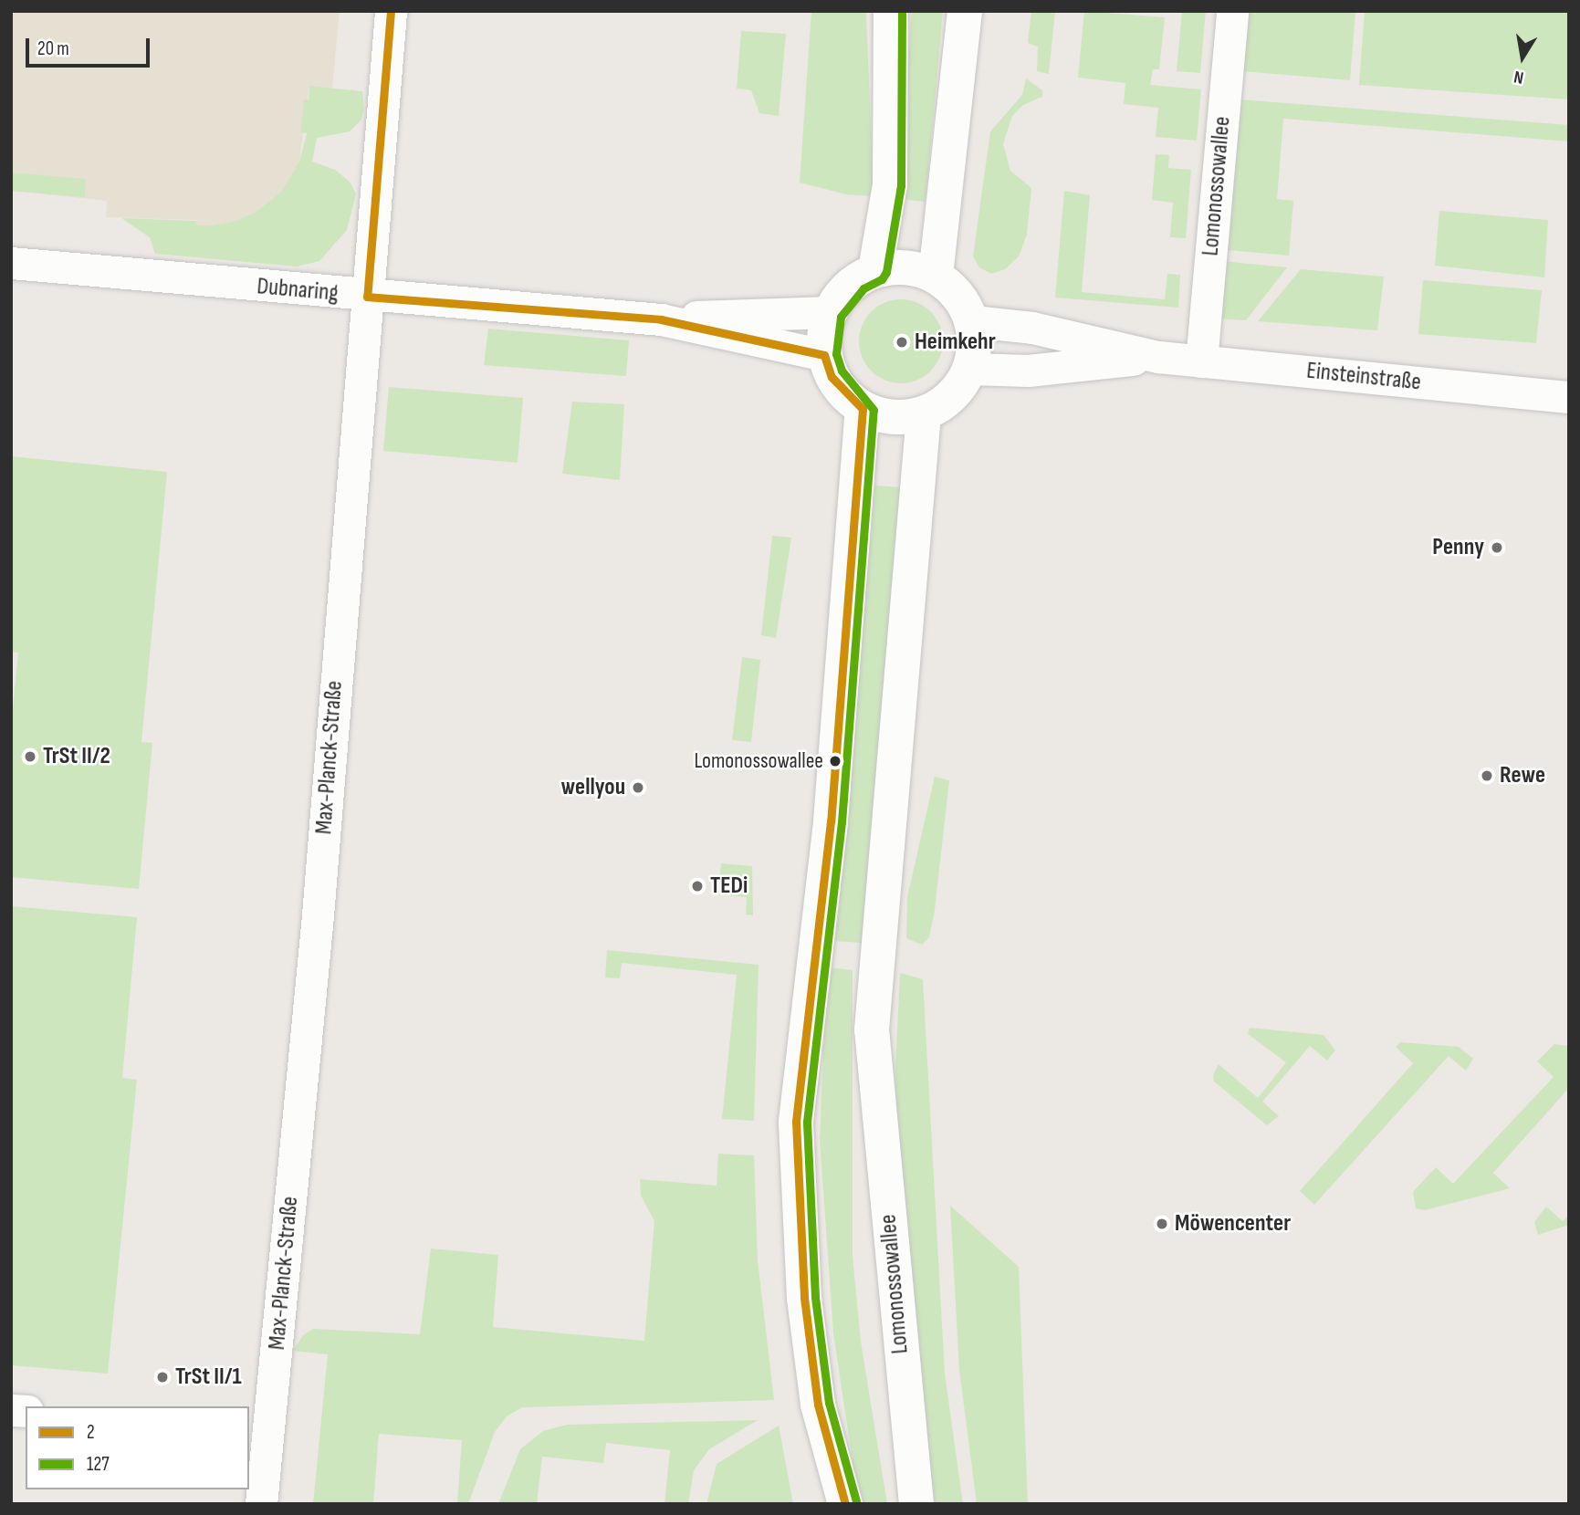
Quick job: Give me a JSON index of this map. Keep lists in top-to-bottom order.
{
  "streets": {
    "street": [
      "Lomonossowallee",
      "Dubnaring",
      "Einsteinstraße",
      "Max-Planck-Straße"
    ]
  },
  "crossings": [
    ["Lomonossowallee", "Dubnaring"],
    ["Lomonossowallee", "Einsteinstraße"],
    ["Dubnaring", "Einsteinstraße"],
    ["Dubnaring", "Max-Planck-Straße"]
  ],
  "places": [
    "Heimkehr",
    "Penny",
    "TrSt II/2",
    "Lomonossowallee",
    "Rewe",
    "wellyou",
    "TEDi",
    "Möwencenter",
    "TrSt II/1"
  ],
  "lines": ["transit line 2", "transit line 127"],
  "legend": ["2", "127"],
  "scale_bar": "20 m",
  "north": "bottom"
}
